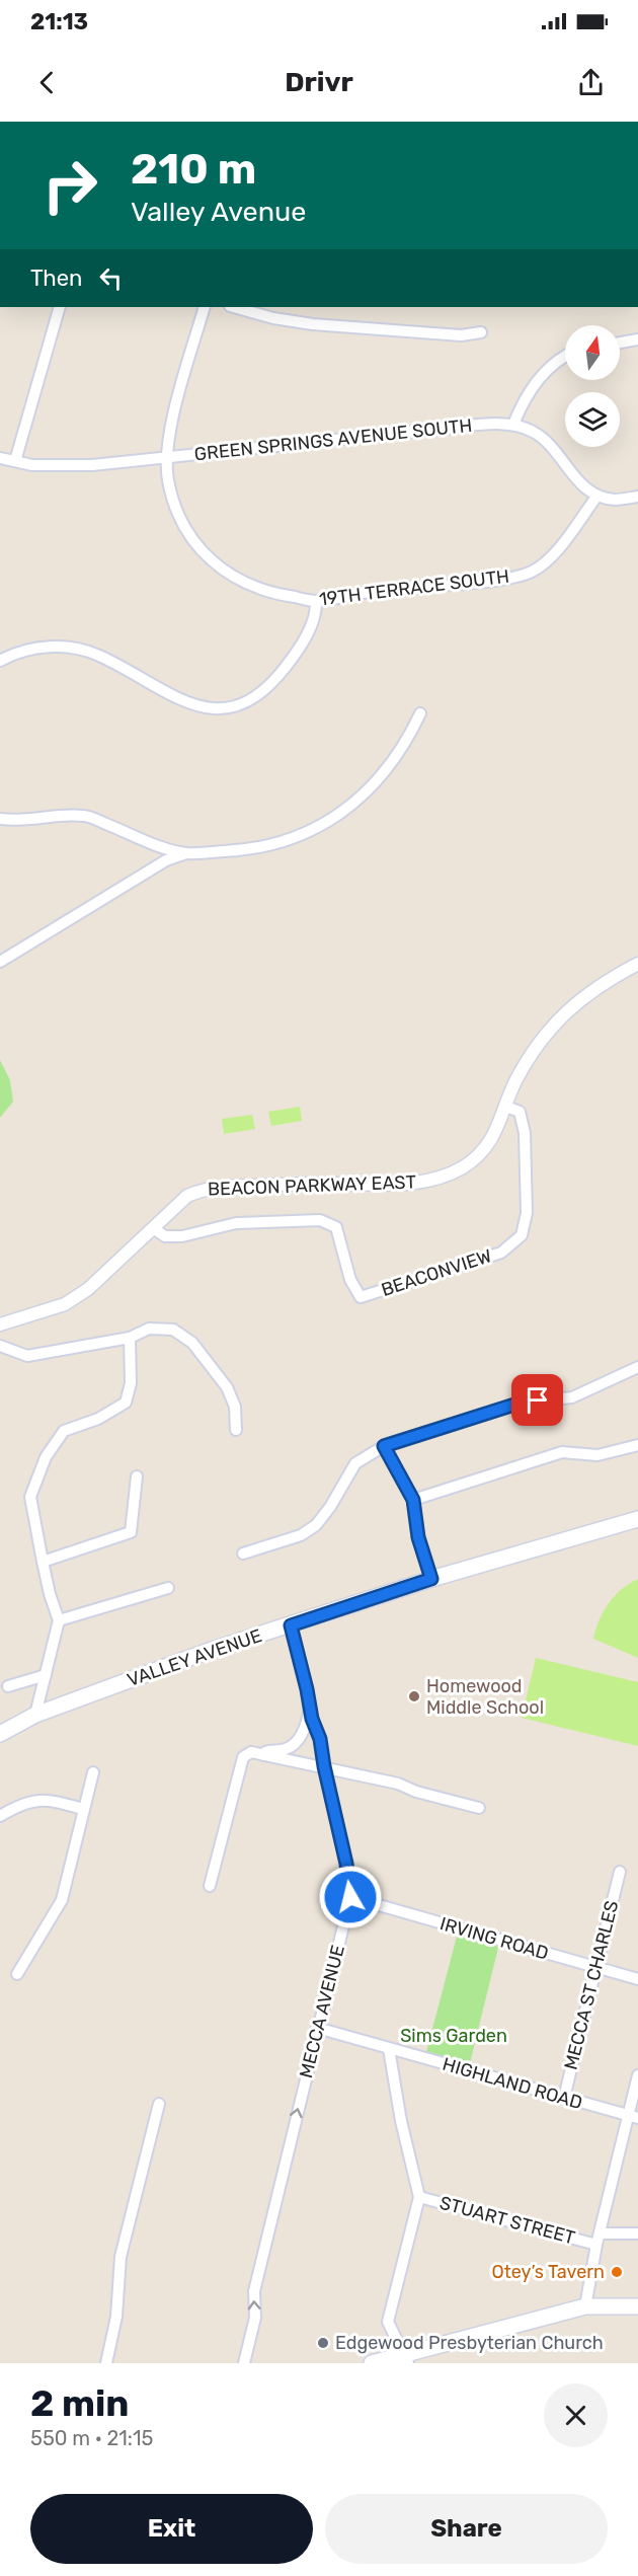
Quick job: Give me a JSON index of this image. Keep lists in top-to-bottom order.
{
  "streets": {
    "main road": ["VALLEY AVENUE"],
    "street": [
      "GREEN SPRINGS AVENUE SOUTH",
      "19TH TERRACE SOUTH",
      "BEACON PARKWAY EAST",
      "BEACONVIEW",
      "IRVING ROAD",
      "MECCA ST CHARLES",
      "MECCA AVENUE",
      "HIGHLAND ROAD",
      "STUART STREET"
    ]
  },
  "crossings": [
    ["GREEN SPRINGS AVENUE SOUTH", "19TH TERRACE SOUTH"],
    ["BEACON PARKWAY EAST", "BEACONVIEW"],
    ["VALLEY AVENUE", "MECCA AVENUE"],
    ["IRVING ROAD", "MECCA ST CHARLES"],
    ["IRVING ROAD", "MECCA AVENUE"],
    ["MECCA ST CHARLES", "HIGHLAND ROAD"],
    ["MECCA AVENUE", "HIGHLAND ROAD"]
  ],
  "one_way": ["MECCA AVENUE"],
  "parks": ["Sims Garden"],
  "places": ["Homewood Middle School", "Otey’s Tavern", "Edgewood Presbyterian Church"],
  "north": "top",
  "page": {
    "status": "21:13",
    "header": "Drivr",
    "turn": ["210 m", "Valley Avenue"],
    "then": "Then",
    "heading": ["2 min", "550 m · 21:15"],
    "buttons": ["Exit", "Share"]
  }
}
